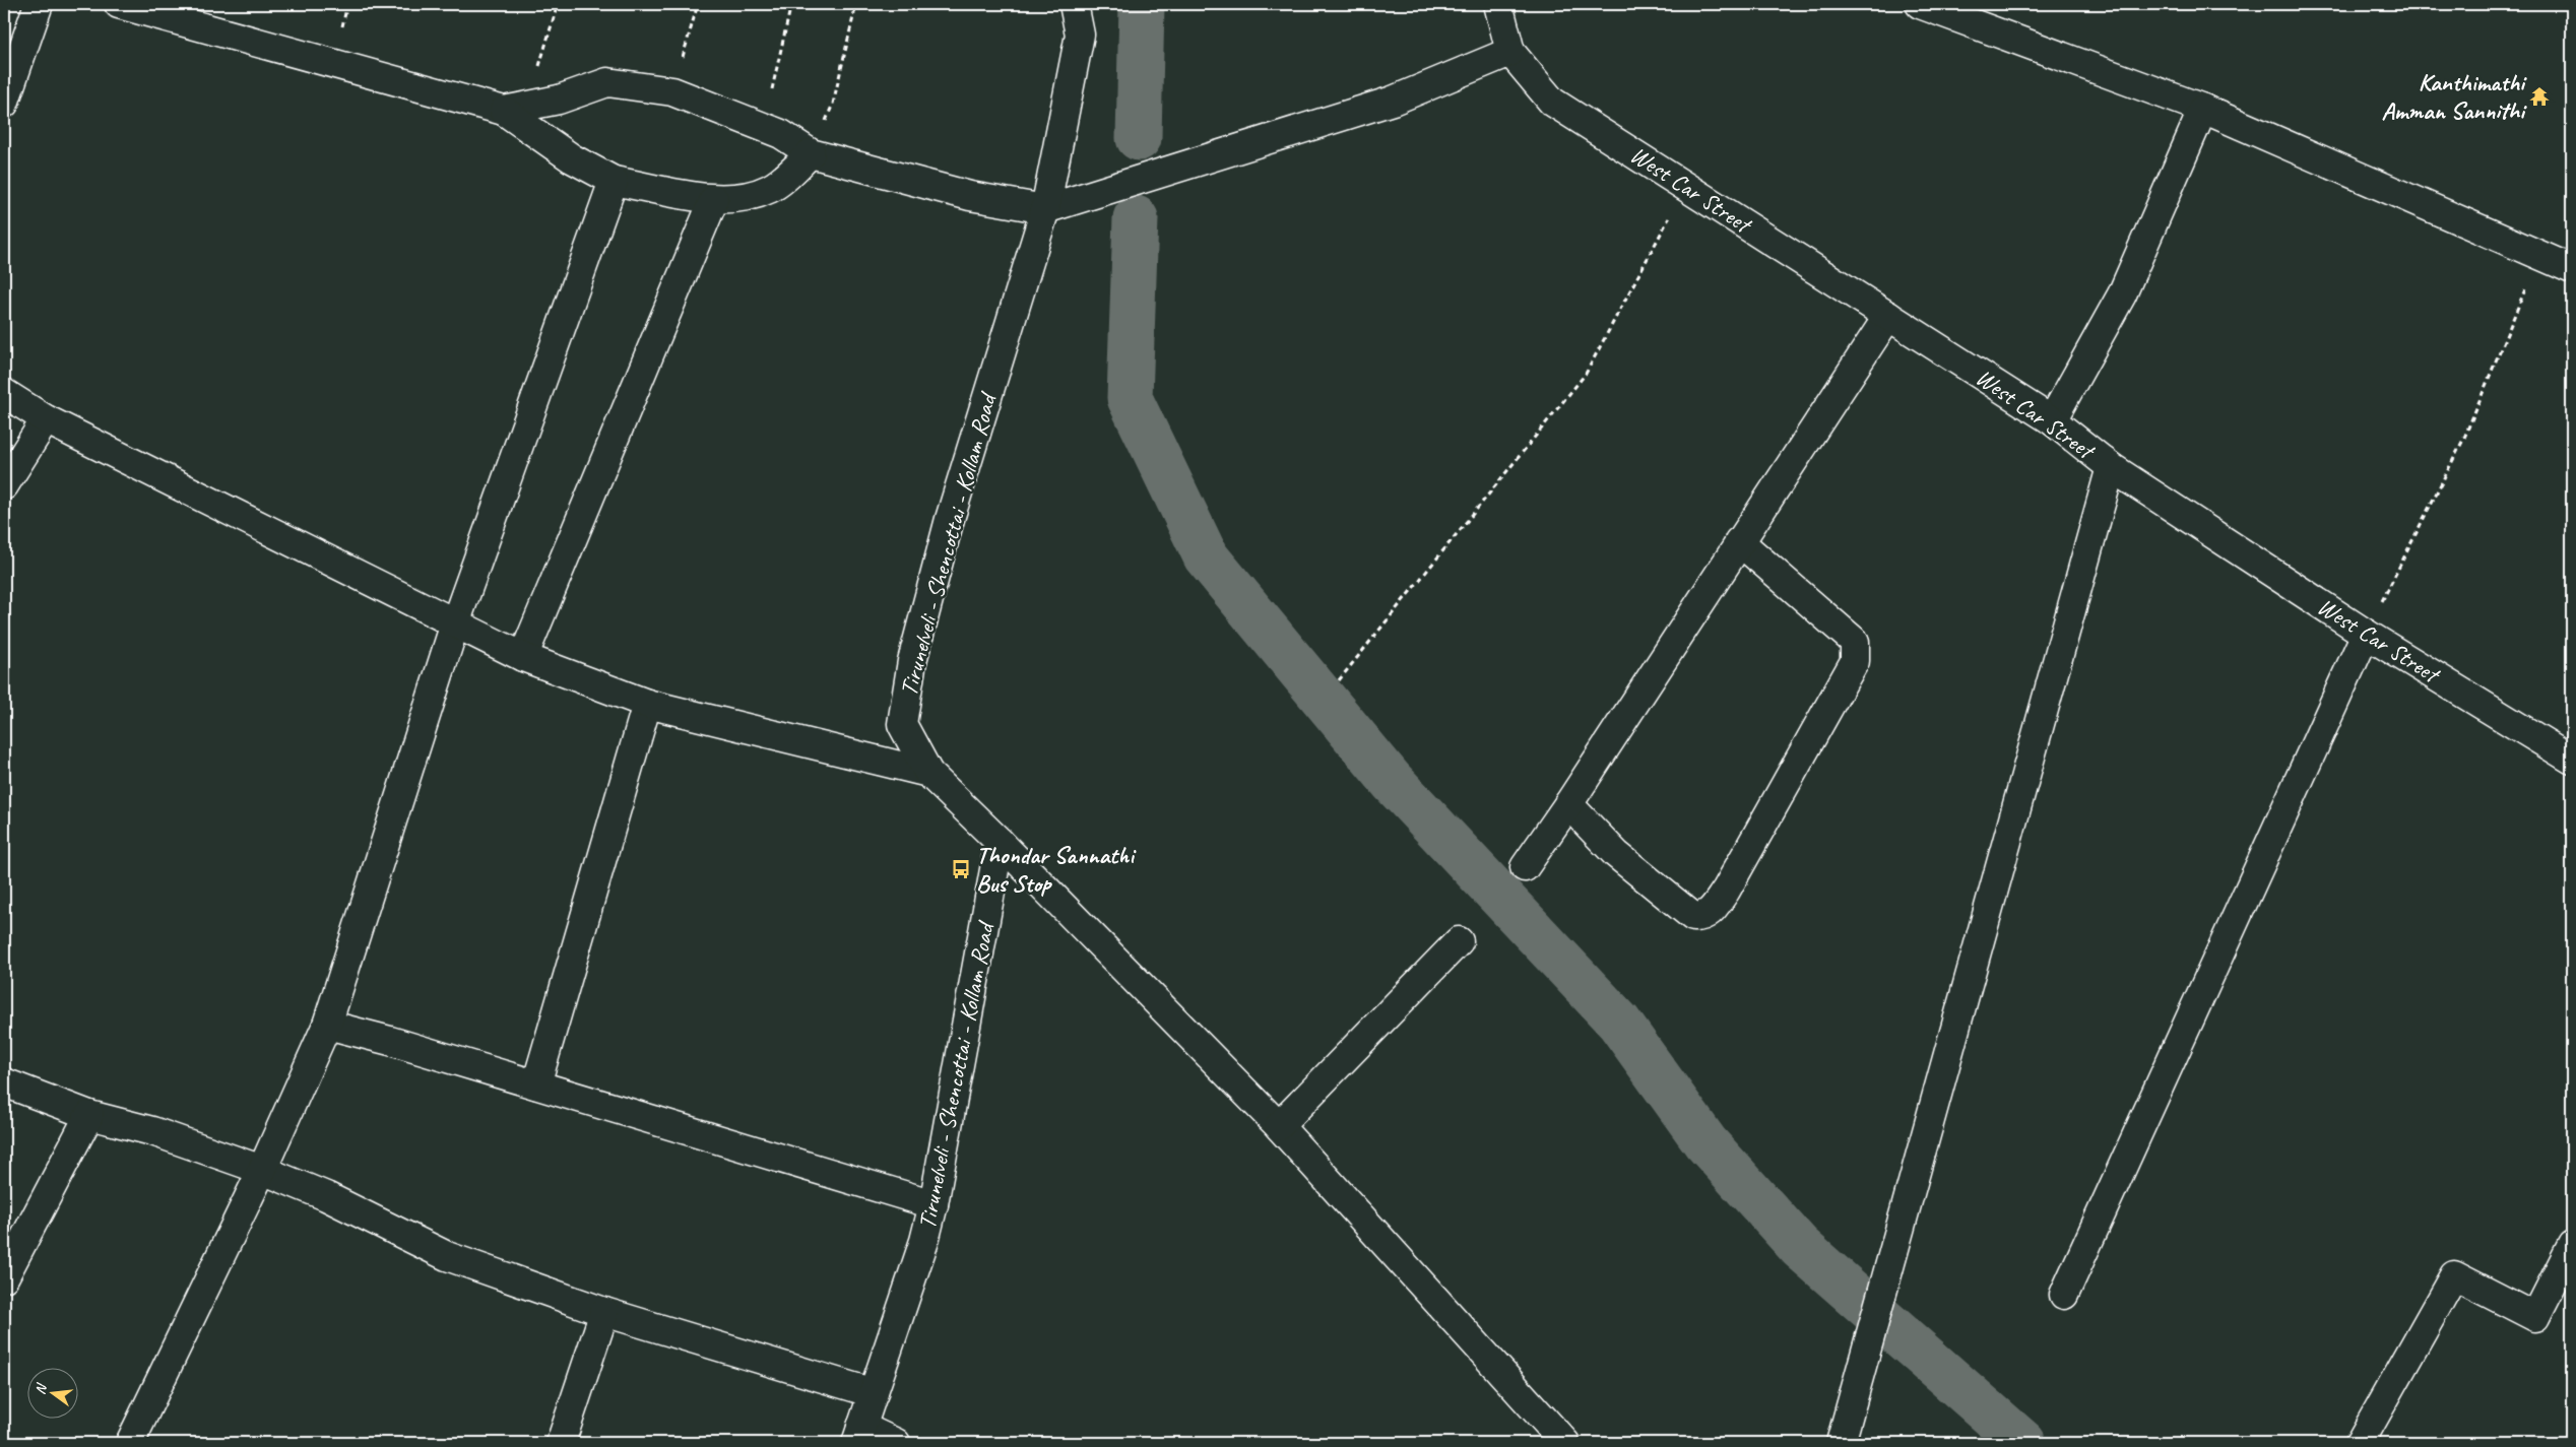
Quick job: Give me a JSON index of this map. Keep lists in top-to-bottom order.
{
  "streets": {
    "street": ["West Car Street", "Tirunelveli - Shencottai - Kollam Road"]
  },
  "places": {
    "temple": ["Kanthimathi Amman Sannithi"],
    "bus stop": ["Thondar Sannathi Bus Stop"]
  },
  "north": "left"
}
